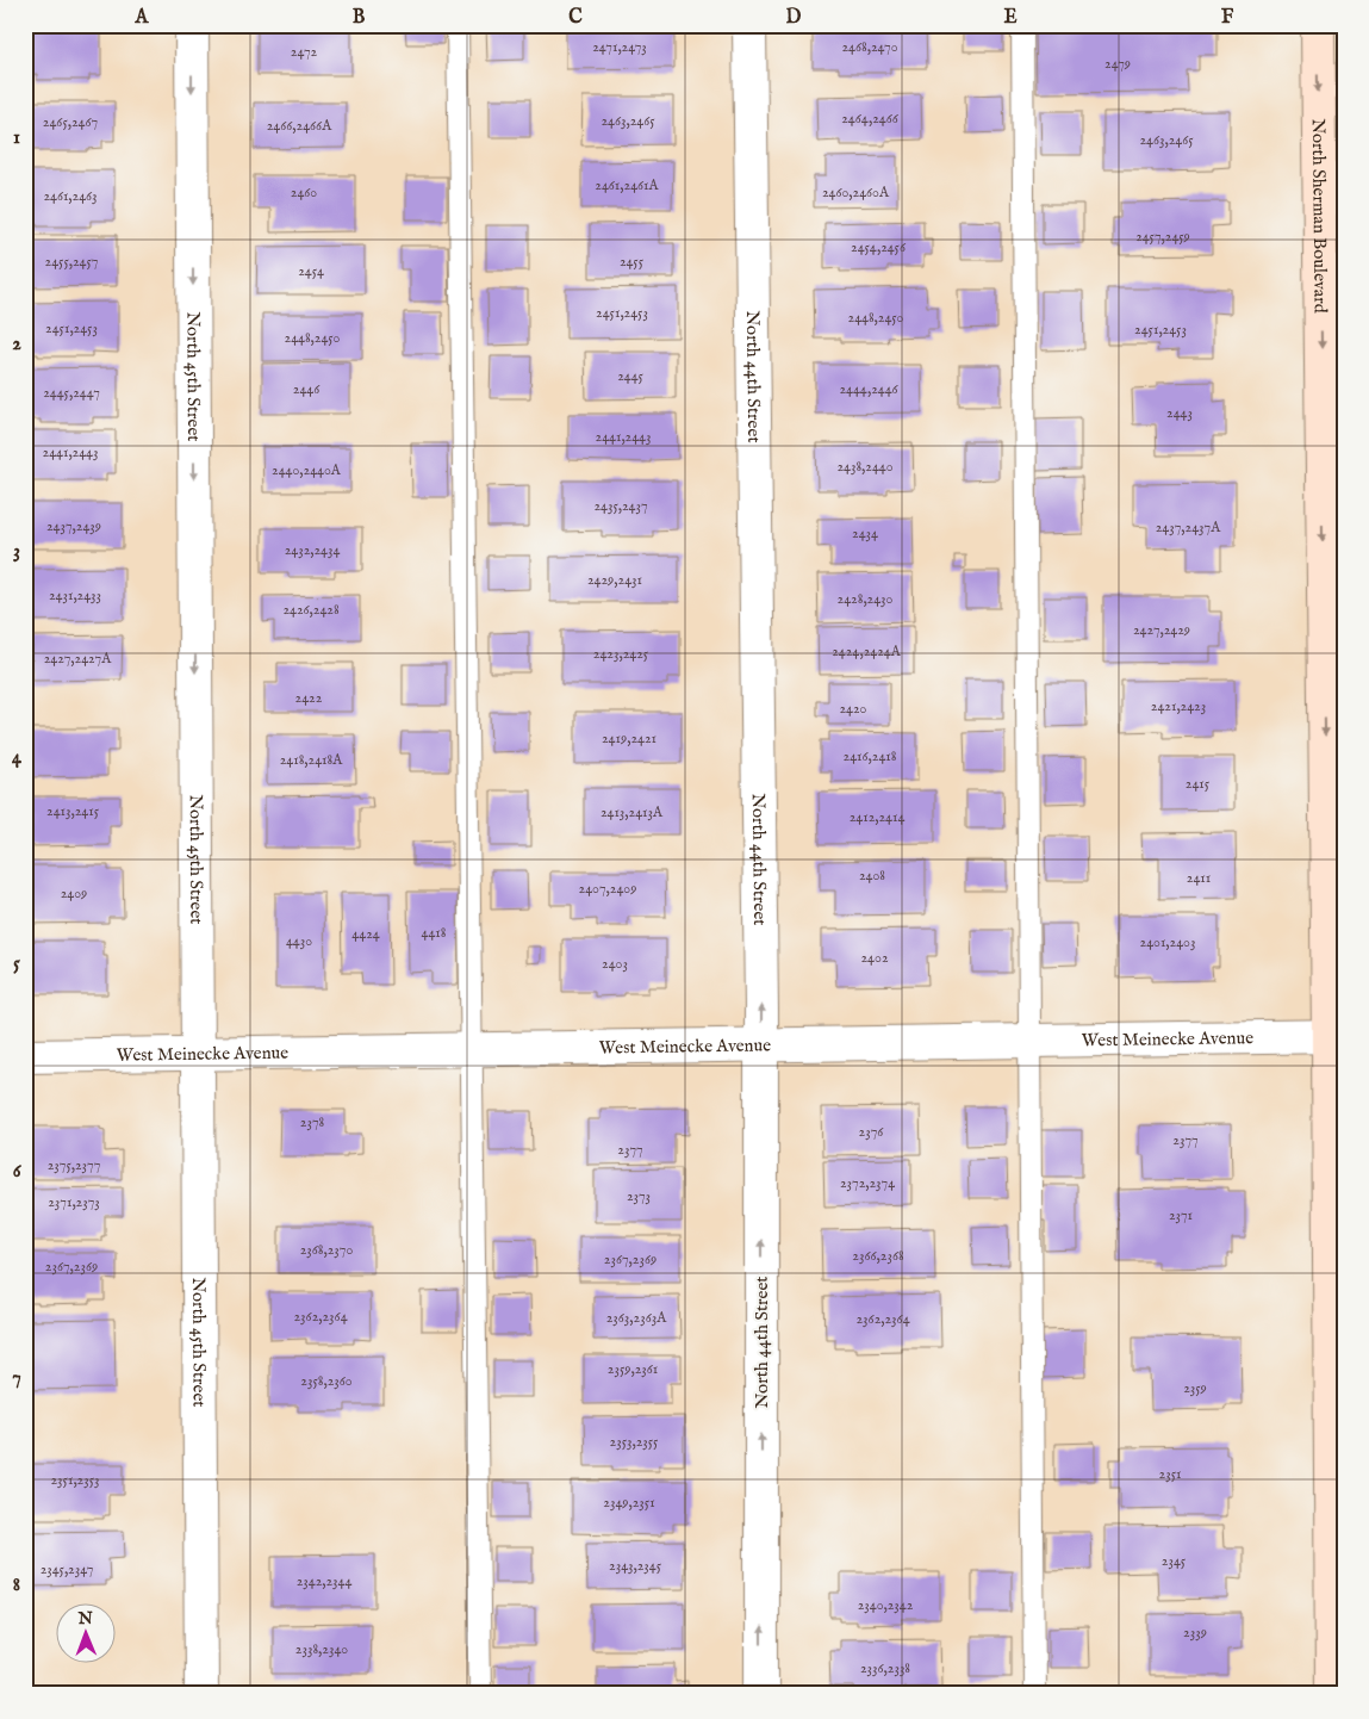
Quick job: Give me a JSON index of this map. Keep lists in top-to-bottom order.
{
  "streets": {
    "main road": ["North Sherman Boulevard"],
    "street": ["North 45th Street", "North 44th Street", "West Meinecke Avenue"]
  },
  "crossings": [
    ["North Sherman Boulevard", "West Meinecke Avenue"],
    ["North 45th Street", "West Meinecke Avenue"],
    ["North 44th Street", "West Meinecke Avenue"]
  ],
  "one_way": ["North Sherman Boulevard", "North 45th Street", "North 44th Street"],
  "house_numbers": [
    "2471,2473",
    "2468,2470",
    "2472",
    "2479",
    "2464,2466",
    "2463,2465",
    "2465,2467",
    "2466,2466A",
    "2463,2465",
    "2461,2461A",
    "2460",
    "2460,2460A",
    "2461,2463",
    "2457,2459",
    "2454,2456",
    "2455,2457",
    "2455",
    "2454",
    "2451,2453",
    "2448,2450",
    "2451,2453",
    "2451,2453",
    "2448,2450",
    "2445",
    "2446",
    "2444,2446",
    "2445,2447",
    "2443",
    "2441,2443",
    "2441,2443",
    "2438,2440",
    "2440,2440A",
    "2435,2437",
    "2437,2439",
    "2437,2437A",
    "2434",
    "2432,2434",
    "2429,2431",
    "2431,2433",
    "2428,2430",
    "2426,2428",
    "2427,2429",
    "2424,2424A",
    "2423,2425",
    "2427,2427A",
    "2422",
    "2421,2423",
    "2420",
    "2419,2421",
    "2416,2418",
    "2418,2418A",
    "2415",
    "2413,2415",
    "2413,2413A",
    "2412,2414",
    "2408",
    "2411",
    "2407,2409",
    "2409",
    "4418",
    "4424",
    "4430",
    "2401,2403",
    "2402",
    "2403",
    "2378",
    "2376",
    "2377",
    "2377",
    "2375,2377",
    "2372,2374",
    "2373",
    "2371,2373",
    "2371",
    "2368,2370",
    "2366,2368",
    "2367,2369",
    "2367,2369",
    "2362,2364",
    "2363,2363A",
    "2362,2364",
    "2359,2361",
    "2358,2360",
    "2359",
    "2353,2355",
    "2351",
    "2351,2353",
    "2349,2351",
    "2345",
    "2343,2345",
    "2345,2347",
    "2342,2344",
    "2340,2342",
    "2339",
    "2338,2340",
    "2336,2338"
  ],
  "north": "top",
  "grid": {
    "columns": [
      "A",
      "B",
      "C",
      "D",
      "E",
      "F"
    ],
    "rows": [
      "1",
      "2",
      "3",
      "4",
      "5",
      "6",
      "7",
      "8"
    ]
  }
}
